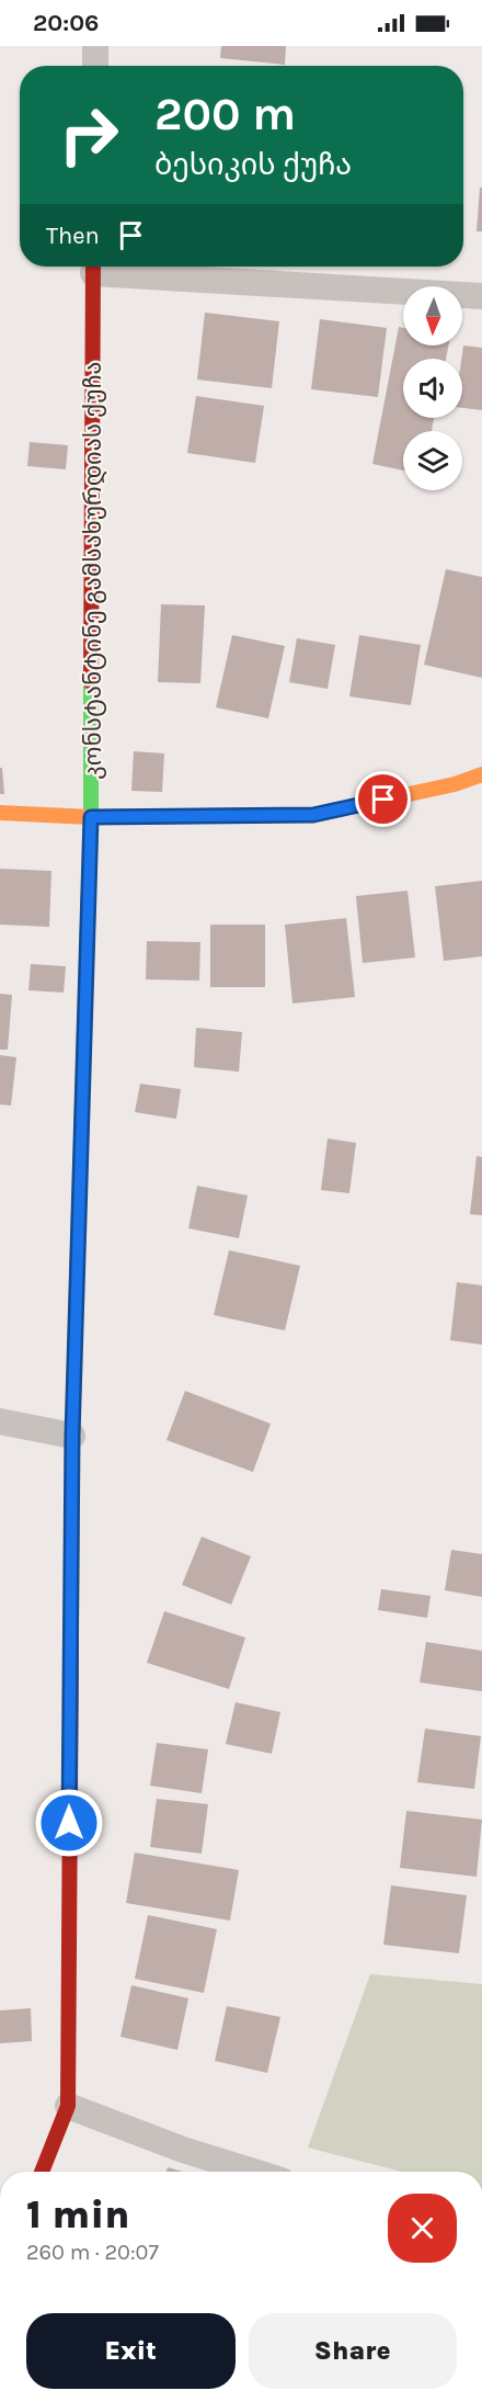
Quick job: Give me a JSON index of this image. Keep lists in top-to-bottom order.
{
  "streets": {
    "street": ["კონსტანტინე გამსახურდიას ქუჩა"]
  },
  "north": "bottom",
  "page": {
    "status": "20:06",
    "turn": ["200 m", "ბესიკის ქუჩა"],
    "then": "Then",
    "heading": ["1 min", "260 m · 20:07"],
    "buttons": ["Exit", "Share"]
  }
}
